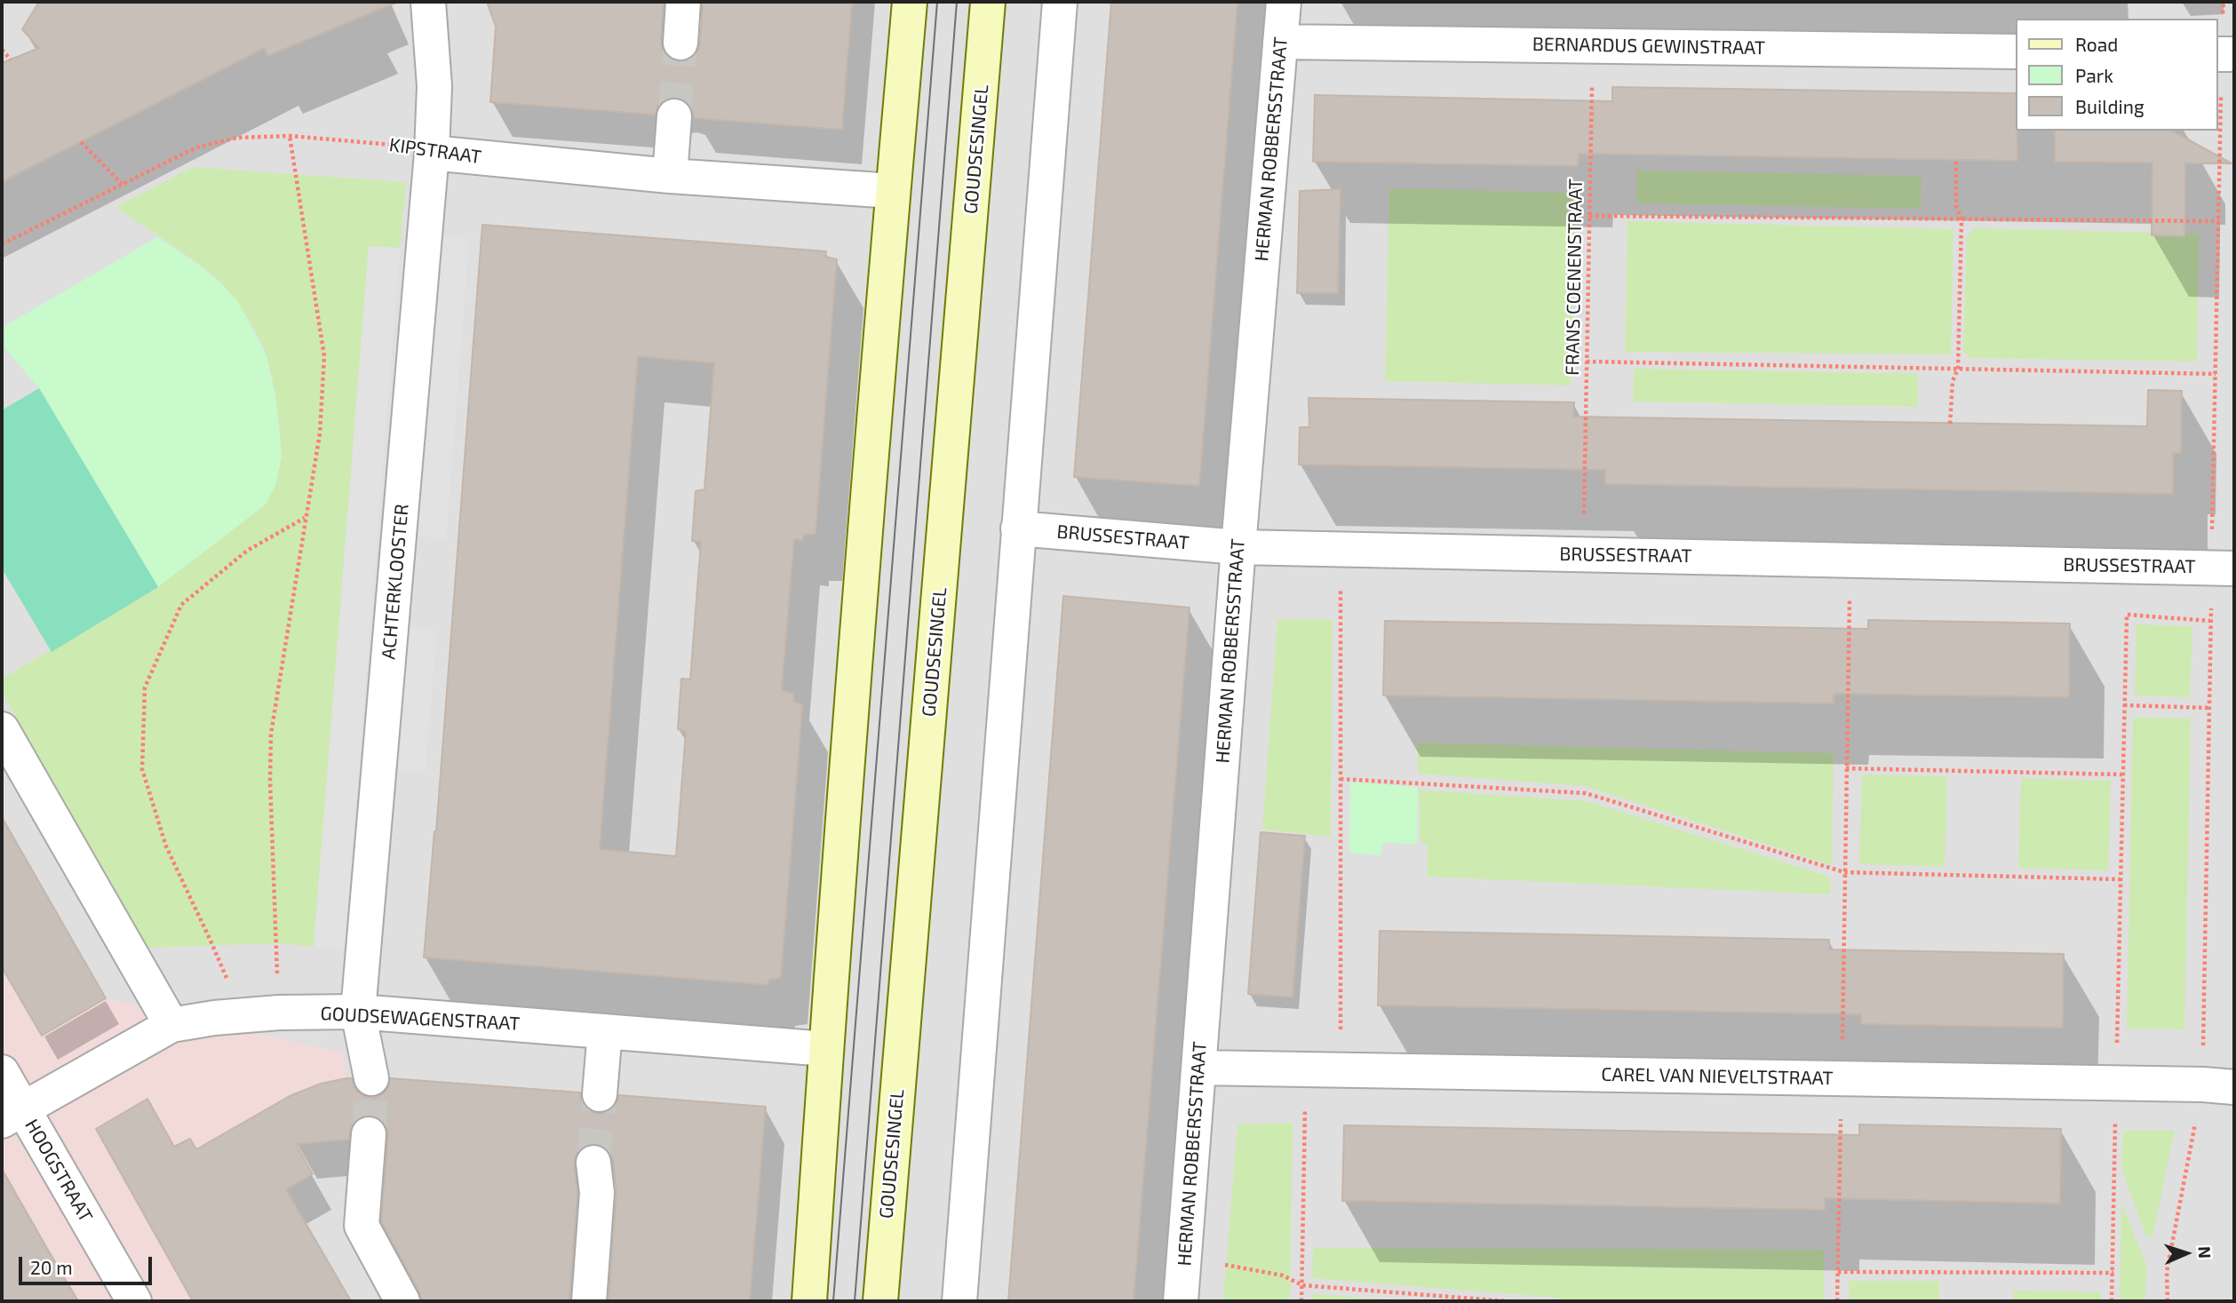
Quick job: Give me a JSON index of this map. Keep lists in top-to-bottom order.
{
  "streets": {
    "main road": ["GOUDSESINGEL"],
    "street": [
      "BERNARDUS GEWINSTRAAT",
      "HERMAN ROBBERSSTRAAT",
      "KIPSTRAAT",
      "BRUSSESTRAAT",
      "ACHTERKLOOSTER",
      "GOUDSEWAGENSTRAAT",
      "CAREL VAN NIEVELTSTRAAT",
      "HOOGSTRAAT"
    ],
    "path": ["FRANS COENENSTRAAT"]
  },
  "crossings": [
    ["BERNARDUS GEWINSTRAAT", "HERMAN ROBBERSSTRAAT"],
    ["BERNARDUS GEWINSTRAAT", "FRANS COENENSTRAAT"],
    ["HERMAN ROBBERSSTRAAT", "BRUSSESTRAAT"],
    ["HERMAN ROBBERSSTRAAT", "CAREL VAN NIEVELTSTRAAT"],
    ["KIPSTRAAT", "ACHTERKLOOSTER"],
    ["FRANS COENENSTRAAT", "BRUSSESTRAAT"],
    ["ACHTERKLOOSTER", "GOUDSEWAGENSTRAAT"],
    ["GOUDSEWAGENSTRAAT", "HOOGSTRAAT"]
  ],
  "legend": ["Road", "Park", "Building"],
  "scale_bar": "20 m",
  "north": "right"
}
